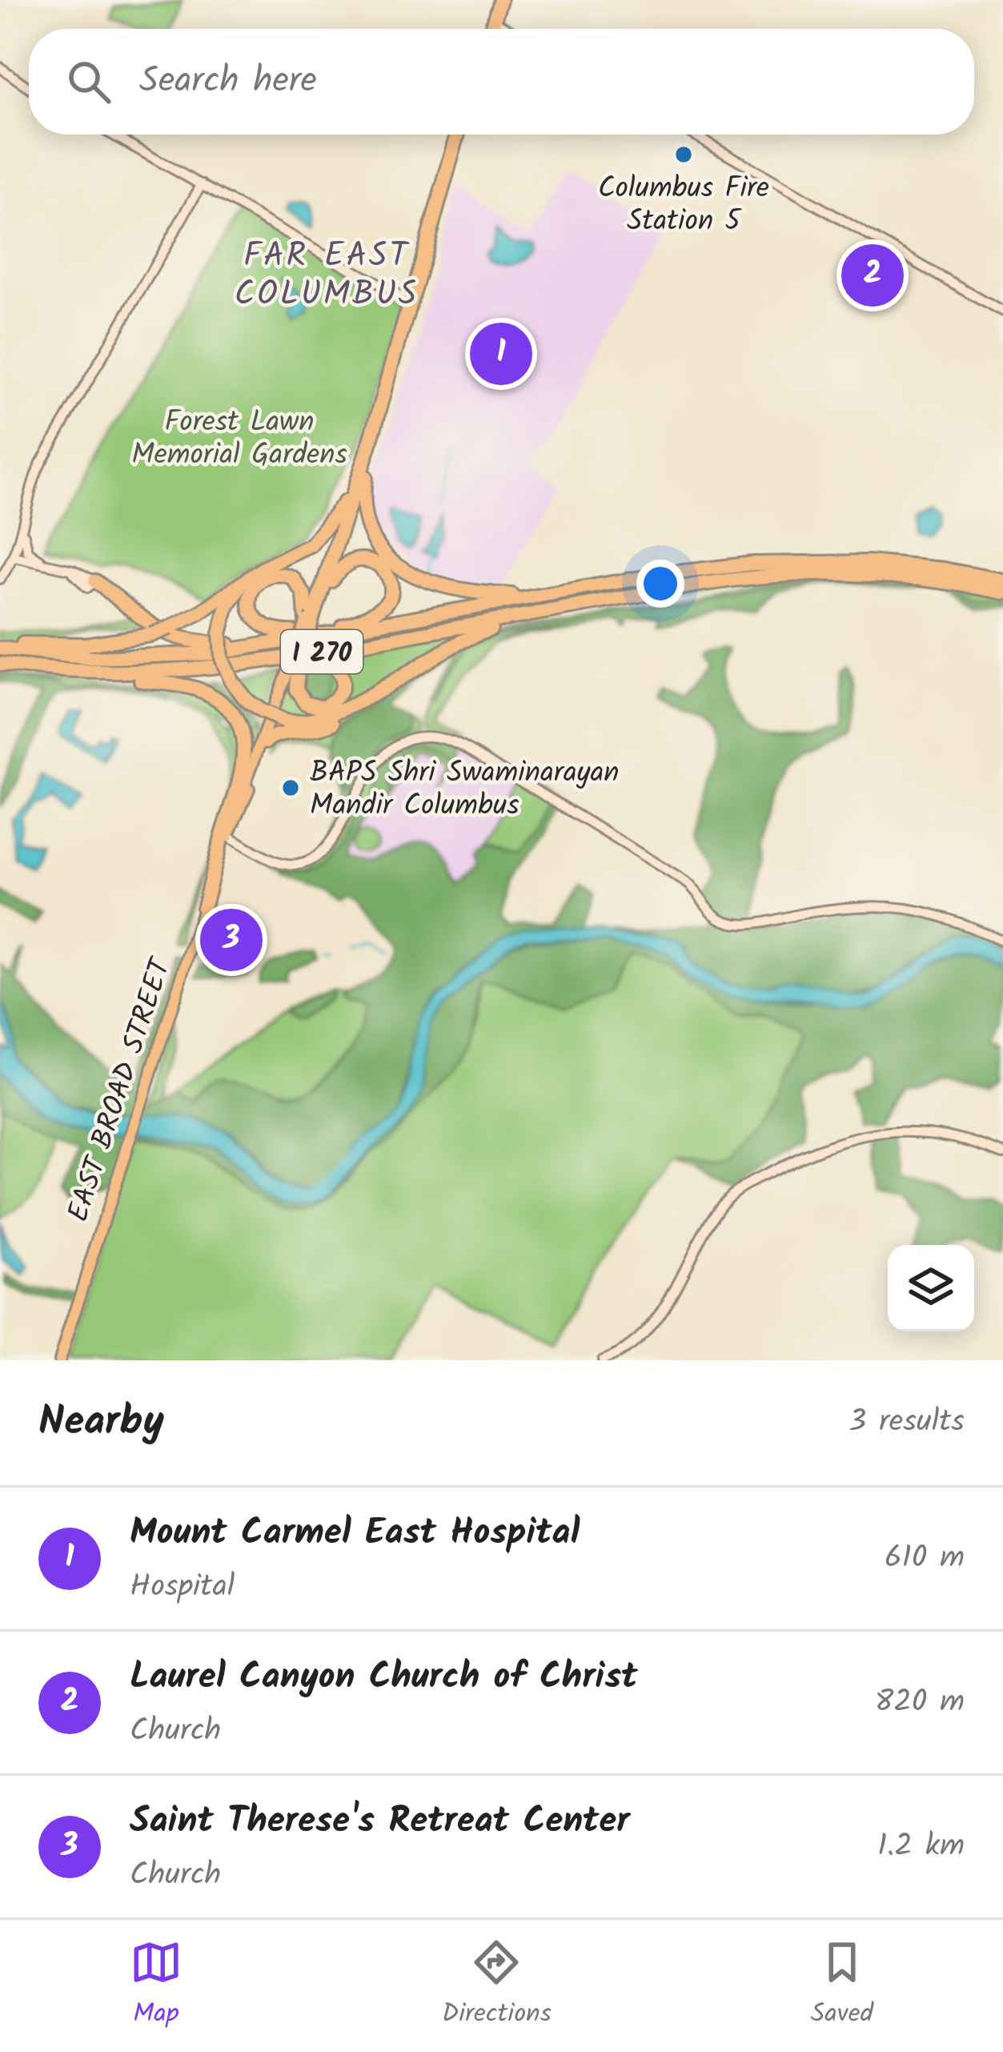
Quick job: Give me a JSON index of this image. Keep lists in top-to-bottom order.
{
  "streets": {
    "highway": ["I 270", "EAST BROAD STREET"]
  },
  "districts": ["FAR EAST COLUMBUS"],
  "parks": ["Forest Lawn Memorial Gardens"],
  "places": ["Columbus Fire Station 5", "BAPS Shri Swaminarayan Mandir Columbus"],
  "page": {
    "search": "Search here",
    "pins": ["2", "1", "3"],
    "heading": ["Nearby", "3 results"],
    "list": [
      {
        "mark": "1",
        "name": "Mount Carmel East Hospital",
        "note": "Hospital",
        "value": "610 m"
      },
      {
        "mark": "2",
        "name": "Laurel Canyon Church of Christ",
        "note": "Church",
        "value": "820 m"
      },
      {
        "mark": "3",
        "name": "Saint Therese's Retreat Center",
        "note": "Church",
        "value": "1.2 km"
      }
    ],
    "nav": ["Map", "Directions", "Saved"]
  }
}
